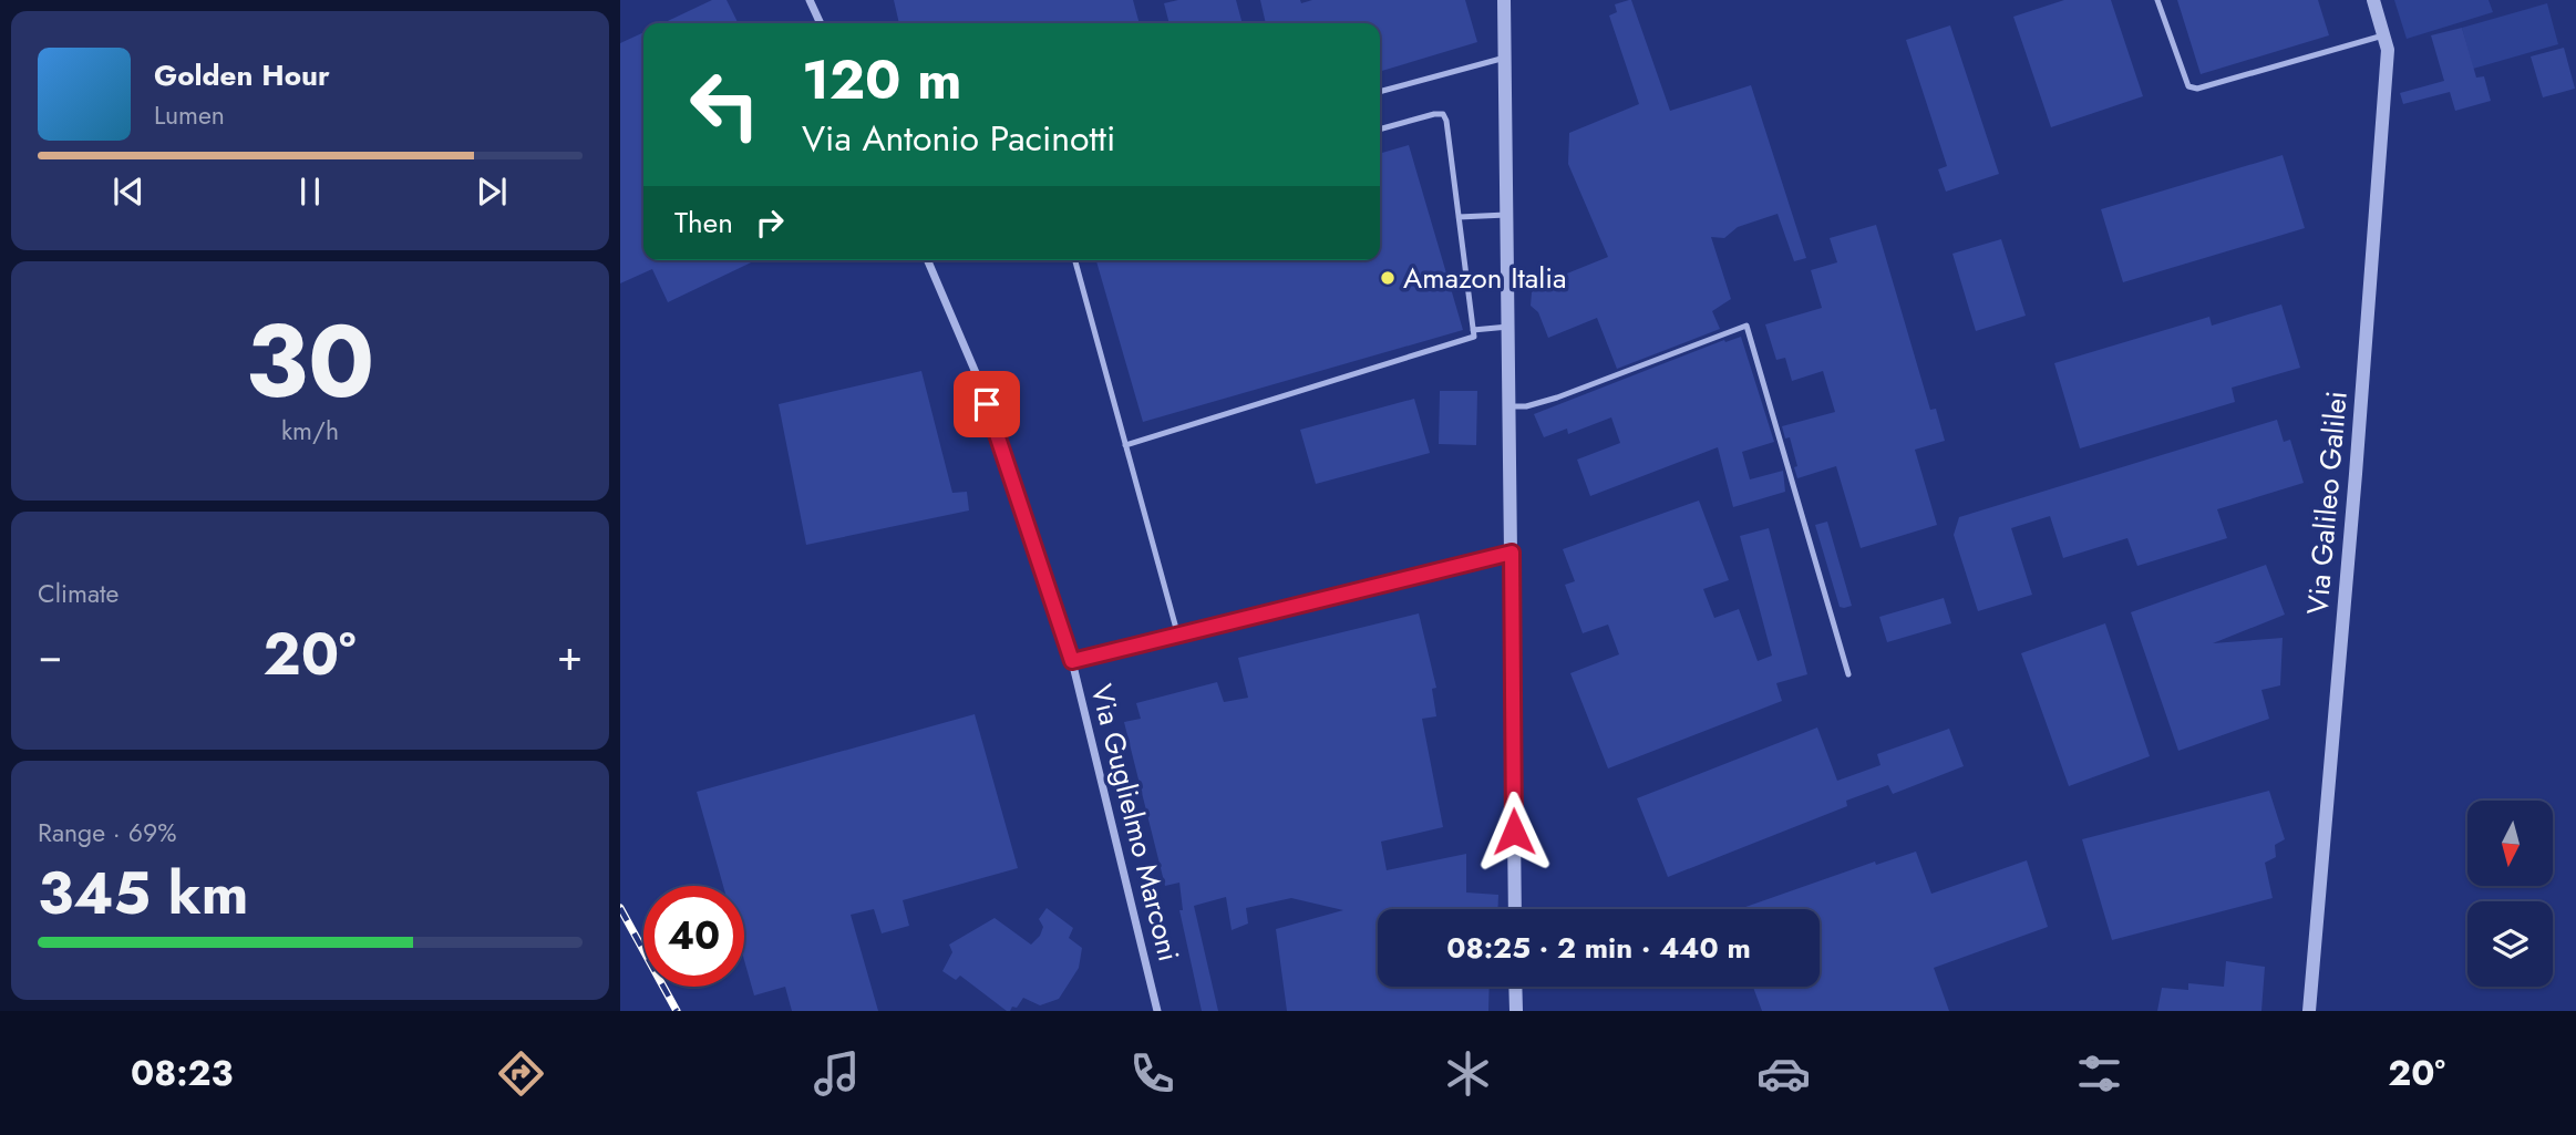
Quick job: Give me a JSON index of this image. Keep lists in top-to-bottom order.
{
  "streets": {
    "street": ["Via Galileo Galilei", "Via Guglielmo Marconi"]
  },
  "places": ["Amazon Italia"],
  "north": "bottom",
  "page": {
    "turn": ["120 m", "Via Antonio Pacinotti"],
    "song": ["Golden Hour", "Lumen"],
    "then": "Then",
    "tile": [
      ["30", "km/h"],
      "Climate",
      ["Range · 69%", "345 km"]
    ],
    "heat": ["−", "20°", "+"],
    "limit": "40",
    "trip": "08:25 · 2 min · 440 m",
    "tabs": ["08:23", "20°"]
  }
}
